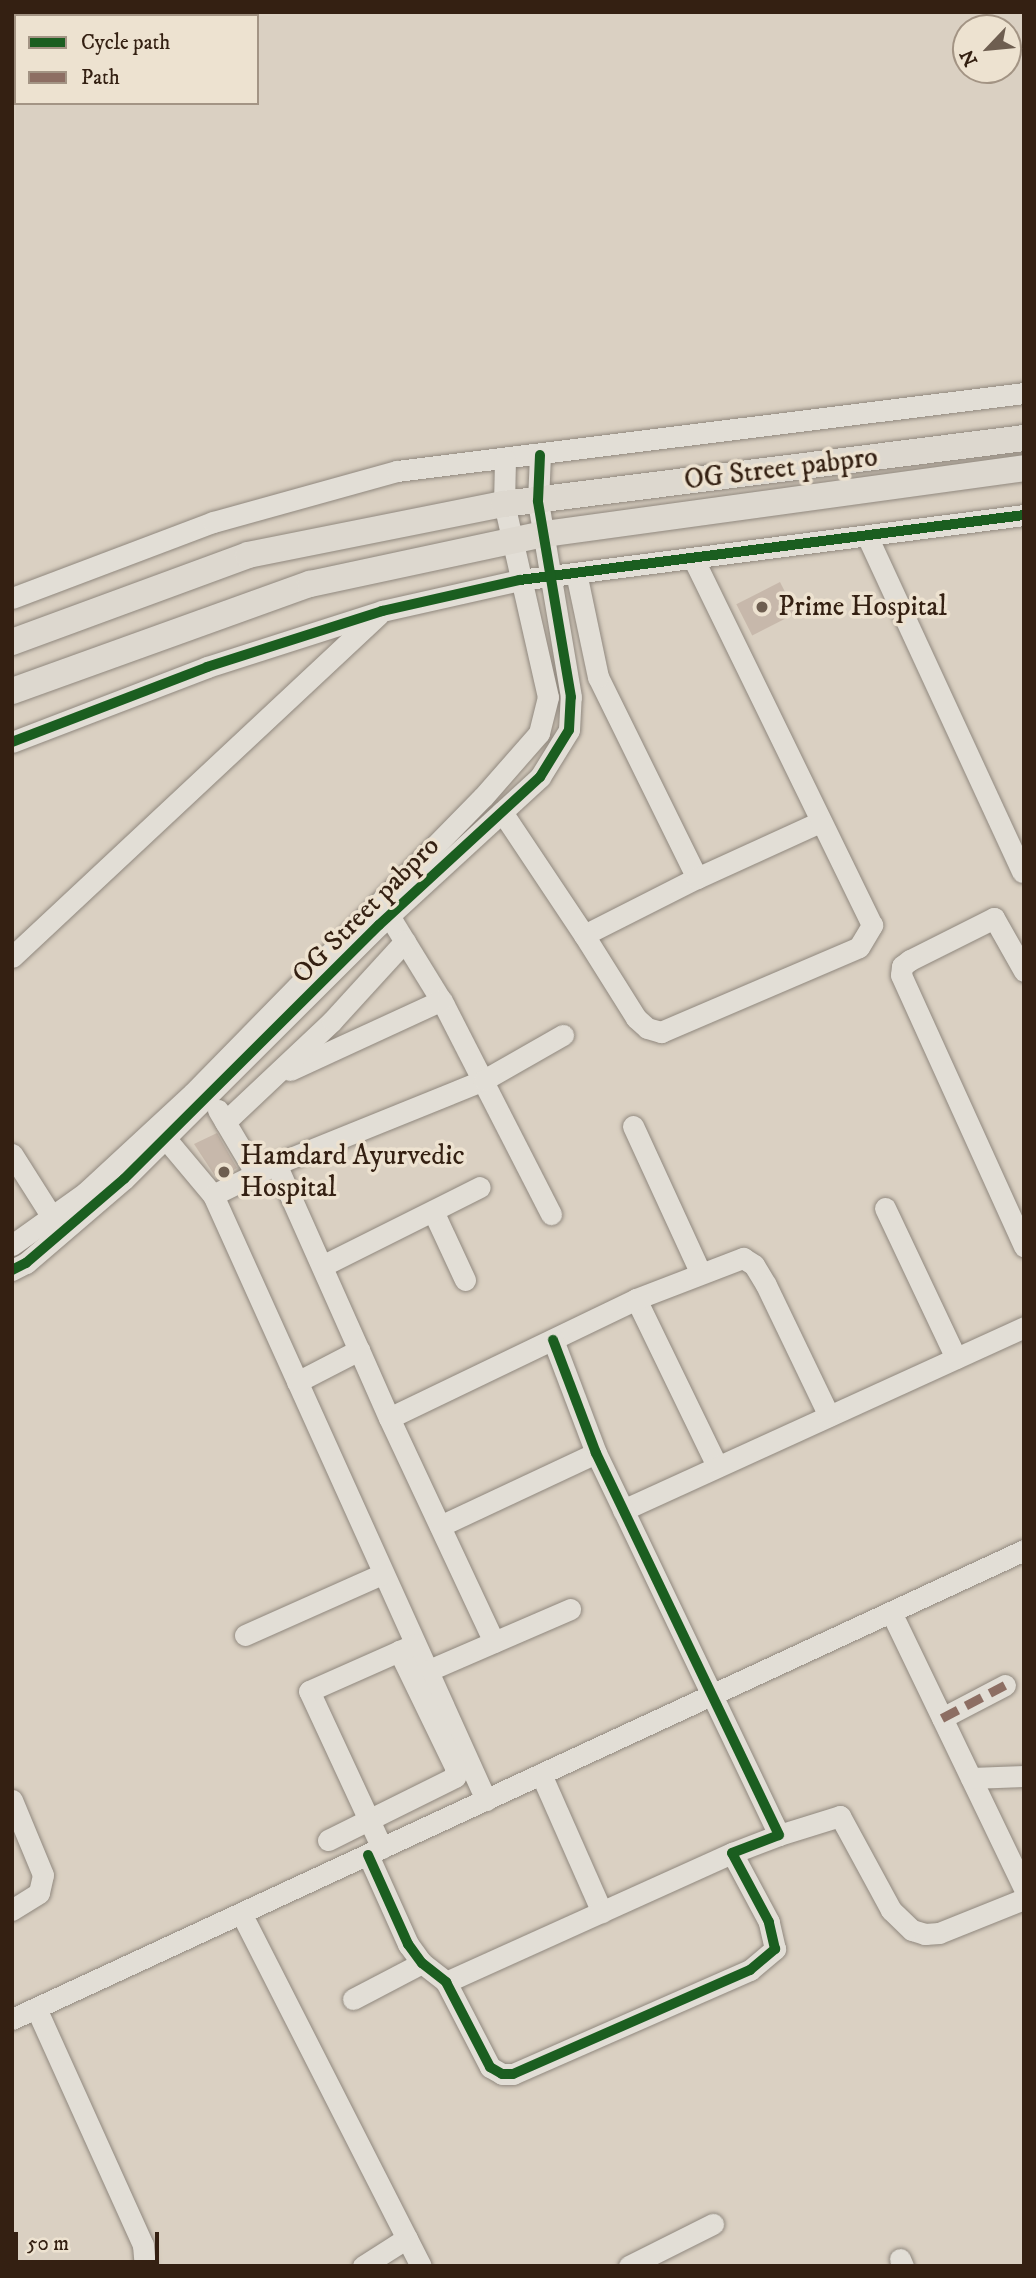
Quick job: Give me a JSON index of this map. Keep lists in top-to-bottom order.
{
  "streets": {
    "main road": ["OG Street pabpro"]
  },
  "places": ["Prime Hospital", "Hamdard Ayurvedic Hospital"],
  "legend": ["Cycle path", "Path"],
  "scale_bar": "50 m",
  "north": "bottom left"
}
